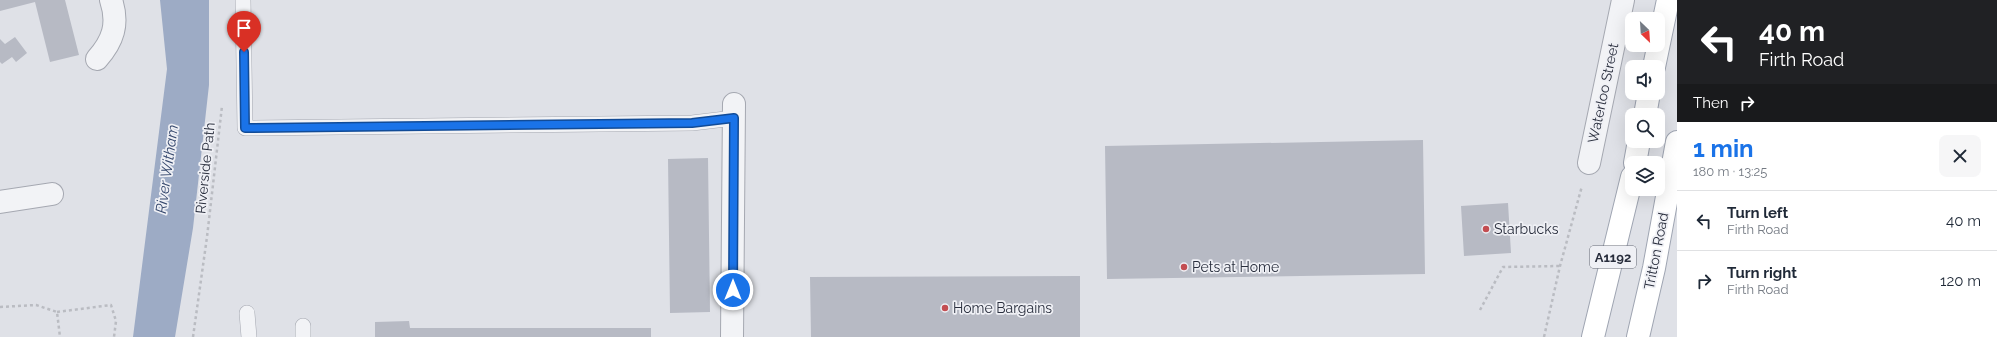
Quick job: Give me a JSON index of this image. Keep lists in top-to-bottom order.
{
  "streets": {
    "main road": ["Tritton Road", "A1192"],
    "street": ["Waterloo Street"],
    "path": ["Riverside Path"]
  },
  "water": ["River Witham"],
  "places": ["Starbucks", "Pets at Home", "Home Bargains"],
  "north": "bottom right",
  "page": {
    "turn": ["40 m", "Firth Road"],
    "then": "Then",
    "heading": ["1 min", "180 m · 13:25"],
    "list": [
      {
        "name": "Turn left",
        "note": "Firth Road",
        "value": "40 m"
      },
      {
        "name": "Turn right",
        "note": "Firth Road",
        "value": "120 m"
      }
    ]
  }
}
